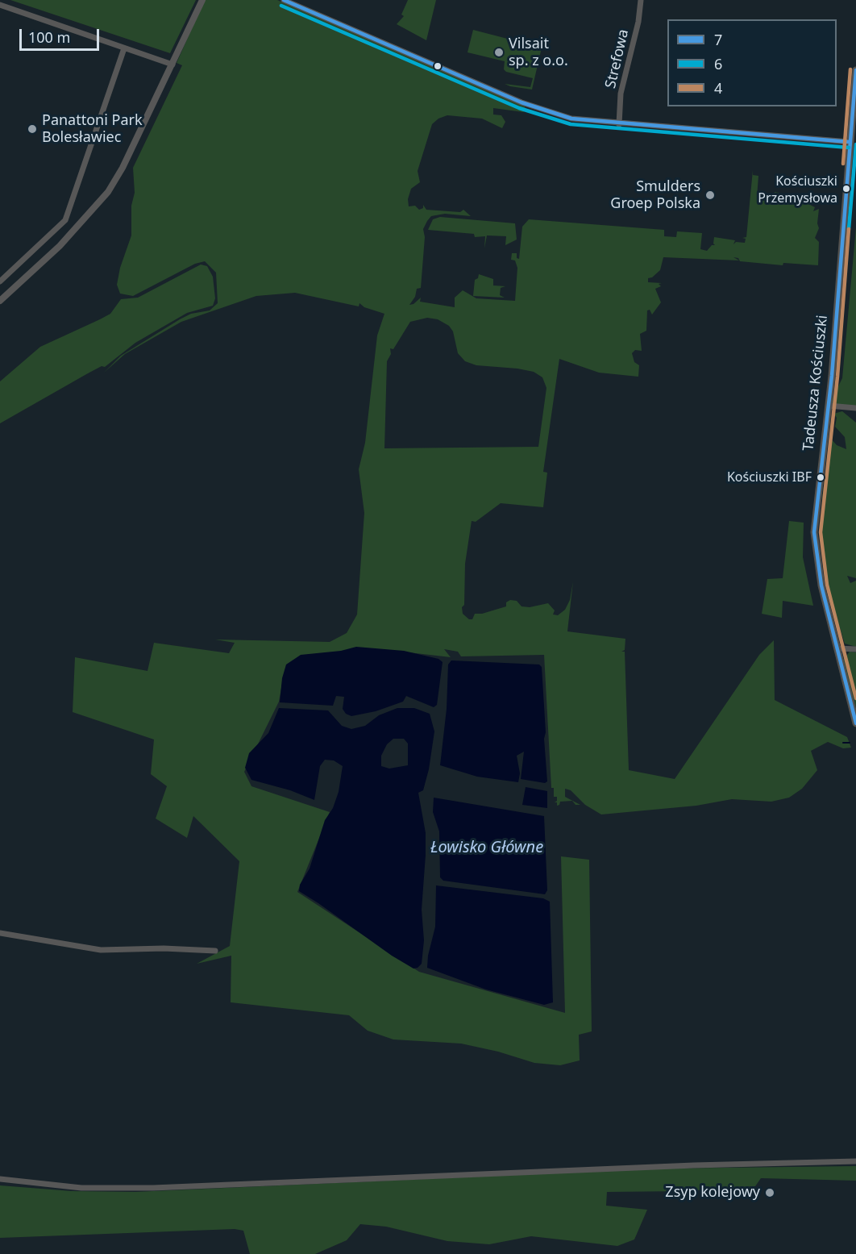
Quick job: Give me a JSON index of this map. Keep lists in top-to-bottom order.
{
  "streets": {
    "main road": ["Tadeusza Kościuszki"],
    "street": ["Strefowa"]
  },
  "water": ["Łowisko Główne"],
  "places": [
    "Vilsait sp. z o.o.",
    "Panattoni Park Bolesławiec",
    "Kościuszki Przemysłowa",
    "Smulders Groep Polska",
    "Kościuszki IBF",
    "Zsyp kolejowy"
  ],
  "lines": ["transit line 7", "transit line 6", "transit line 4"],
  "legend": ["7", "6", "4"],
  "scale_bar": "100 m"
}
